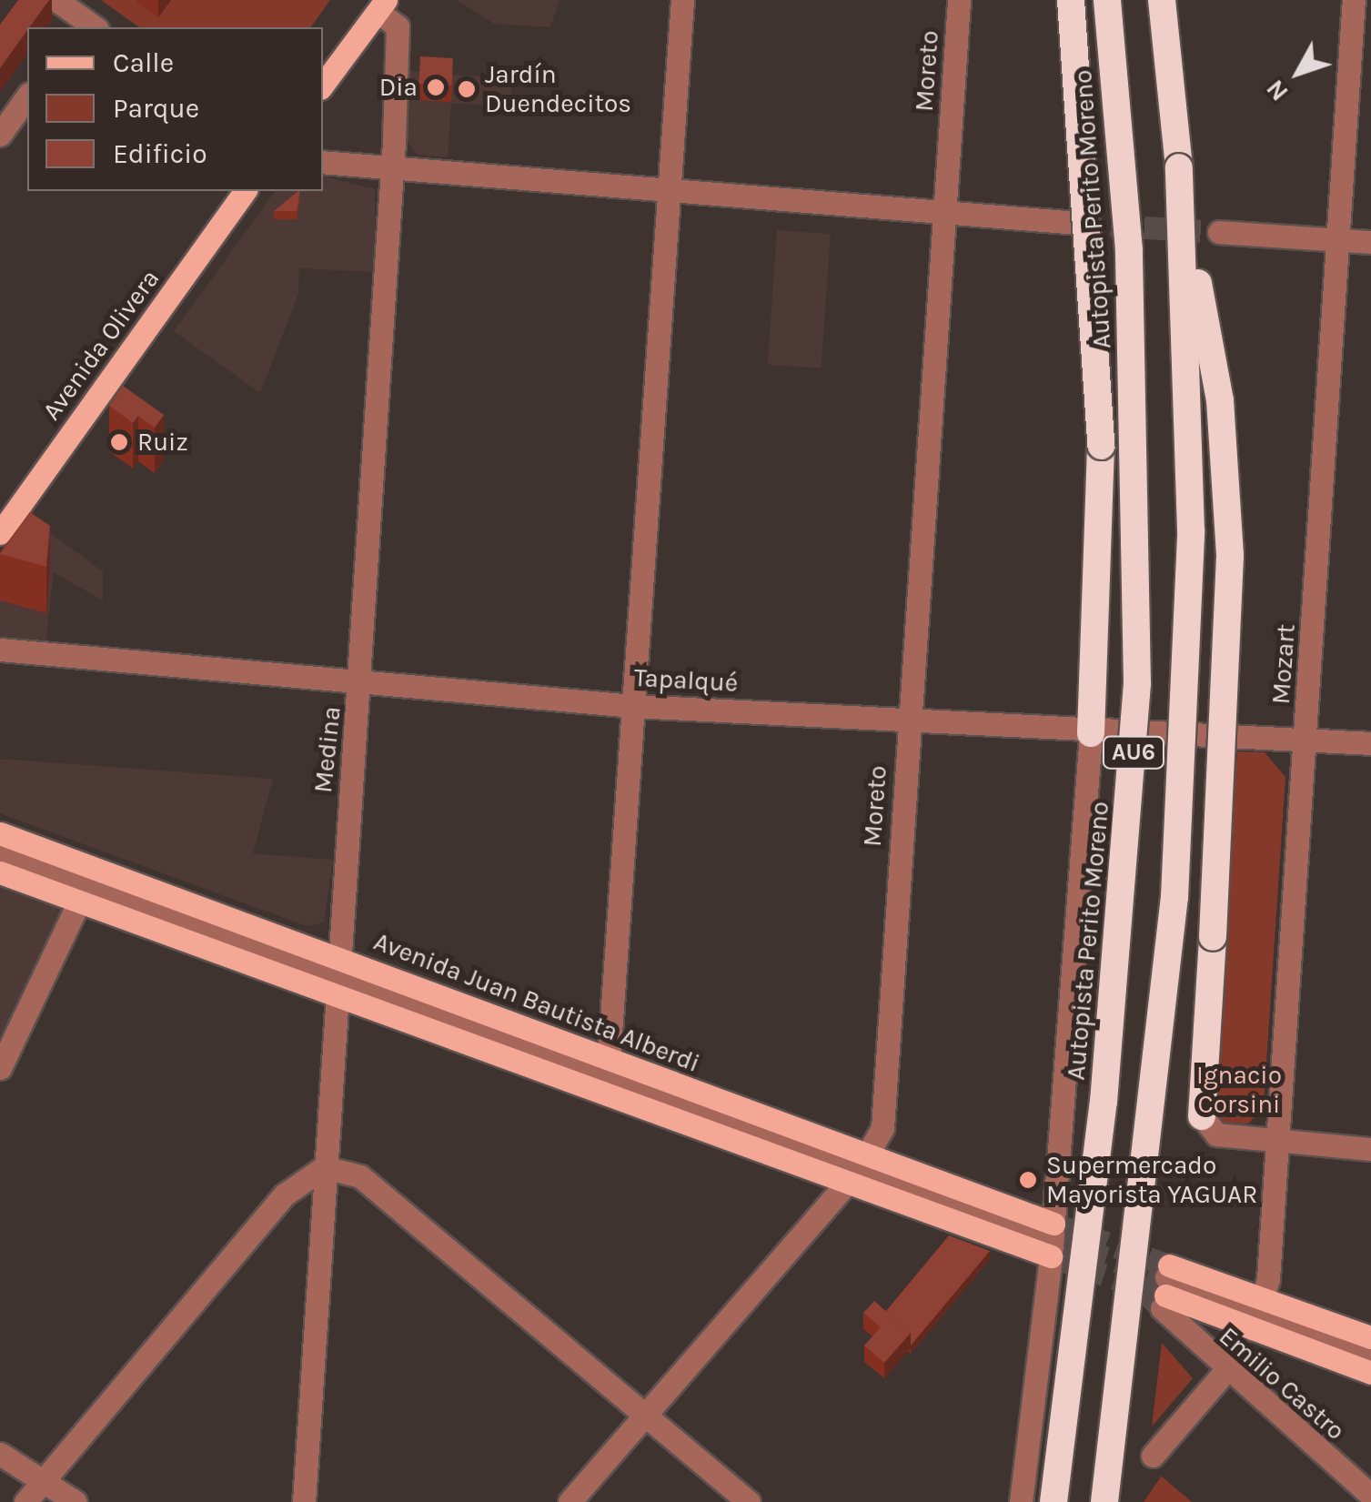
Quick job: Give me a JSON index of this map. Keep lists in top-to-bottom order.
{
  "streets": {
    "highway": ["Autopista Perito Moreno", "AU6"],
    "main road": ["Avenida Olivera", "Avenida Juan Bautista Alberdi"],
    "street": [
      "Moreto",
      "Mozart",
      "Tapalqué",
      "Medina",
      "Emilio Castro"
    ]
  },
  "crossings": [
    ["Moreto", "Tapalqué"],
    ["Moreto", "Avenida Juan Bautista Alberdi"],
    ["Mozart", "Tapalqué"],
    ["Tapalqué", "Medina"],
    ["Medina", "Avenida Juan Bautista Alberdi"]
  ],
  "parks": ["Ignacio Corsini"],
  "places": [
    "Dia",
    "Jardín Duendecitos",
    "Ruiz",
    "Supermercado Mayorista YAGUAR"
  ],
  "legend": ["Calle", "Parque", "Edificio"],
  "north": "bottom left"
}
